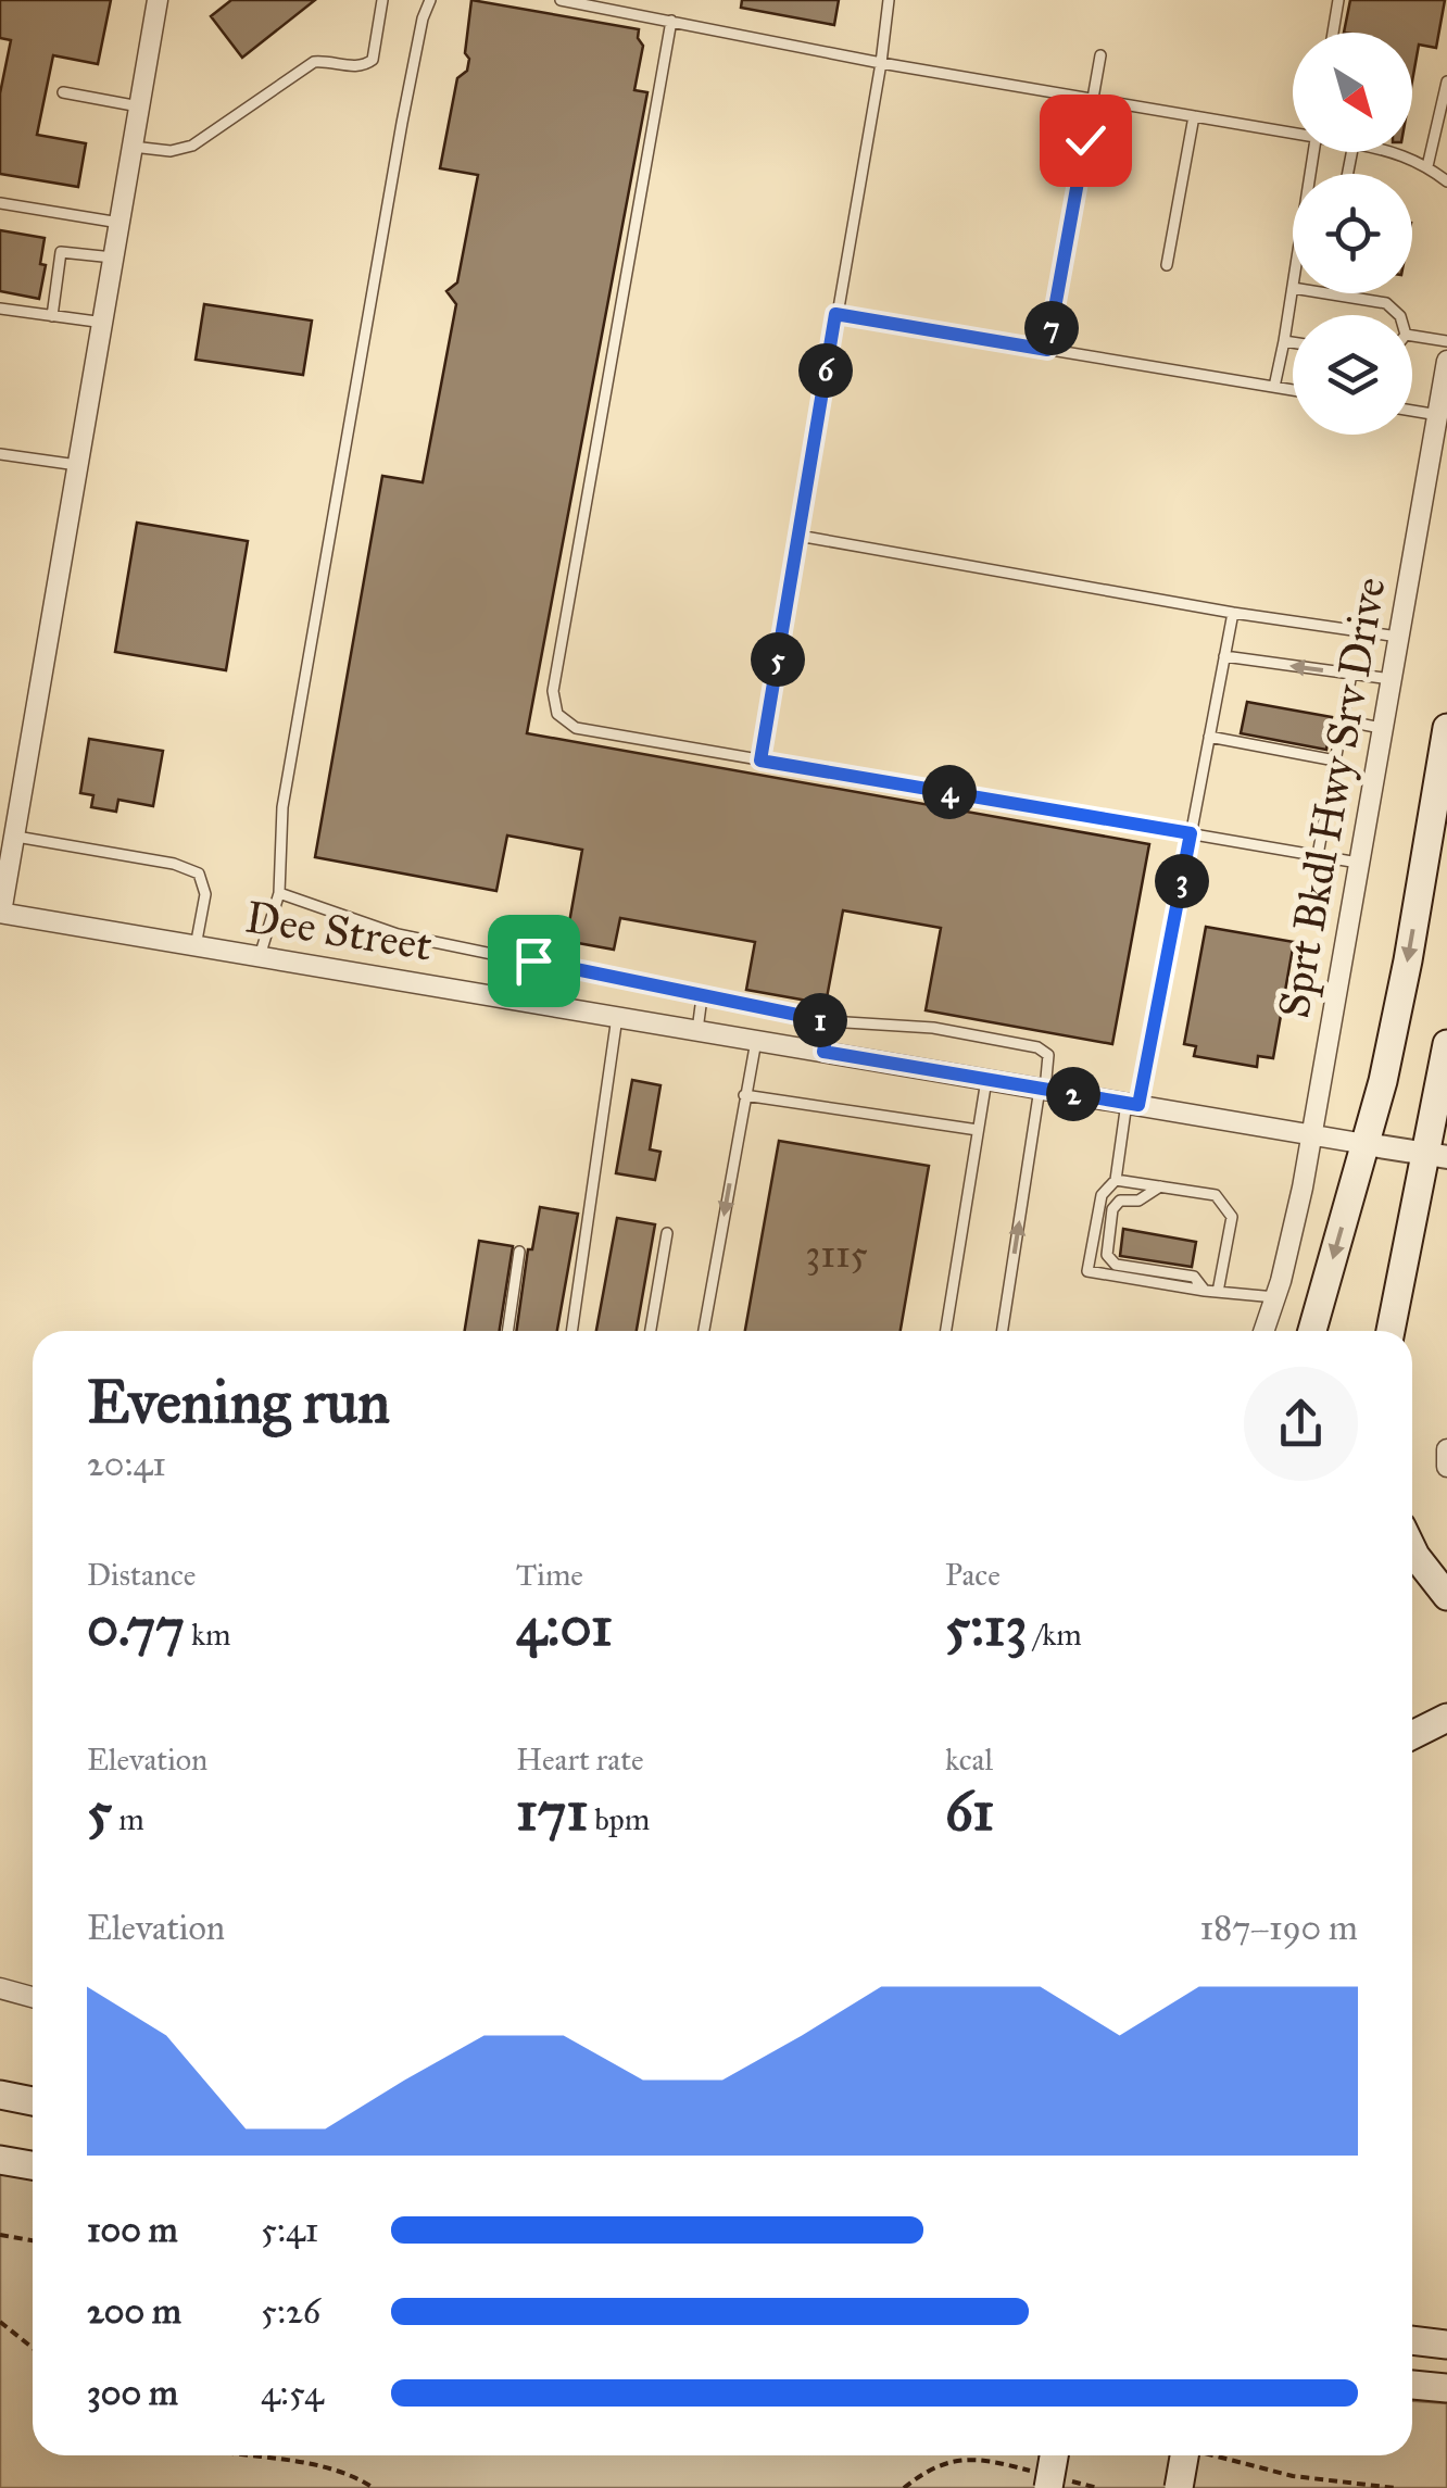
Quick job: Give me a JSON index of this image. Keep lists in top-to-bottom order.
{
  "streets": {
    "street": ["Sprt Bkdl Hwy Srv Drive", "Dee Street"]
  },
  "crossings": [
    ["Sprt Bkdl Hwy Srv Drive", "Dee Street"]
  ],
  "house_numbers": ["3115"],
  "north": "bottom right",
  "page": {
    "pins": [
      "7",
      "6",
      "5",
      "4",
      "3",
      "1",
      "2"
    ],
    "heading": ["Evening run", "20:41"],
    "stats": [
      ["Distance", "0.77 km"],
      ["Time", "4:01"],
      ["Pace", "5:13 /km"],
      ["Elevation", "5 m"],
      ["Heart rate", "171 bpm"],
      ["kcal", "61"]
    ],
    "chart": ["Elevation", "187–190 m"],
    "list": [
      {
        "name": "100 m",
        "note": "5:41"
      },
      {
        "name": "200 m",
        "note": "5:26"
      },
      {
        "name": "300 m",
        "note": "4:54"
      }
    ]
  }
}
